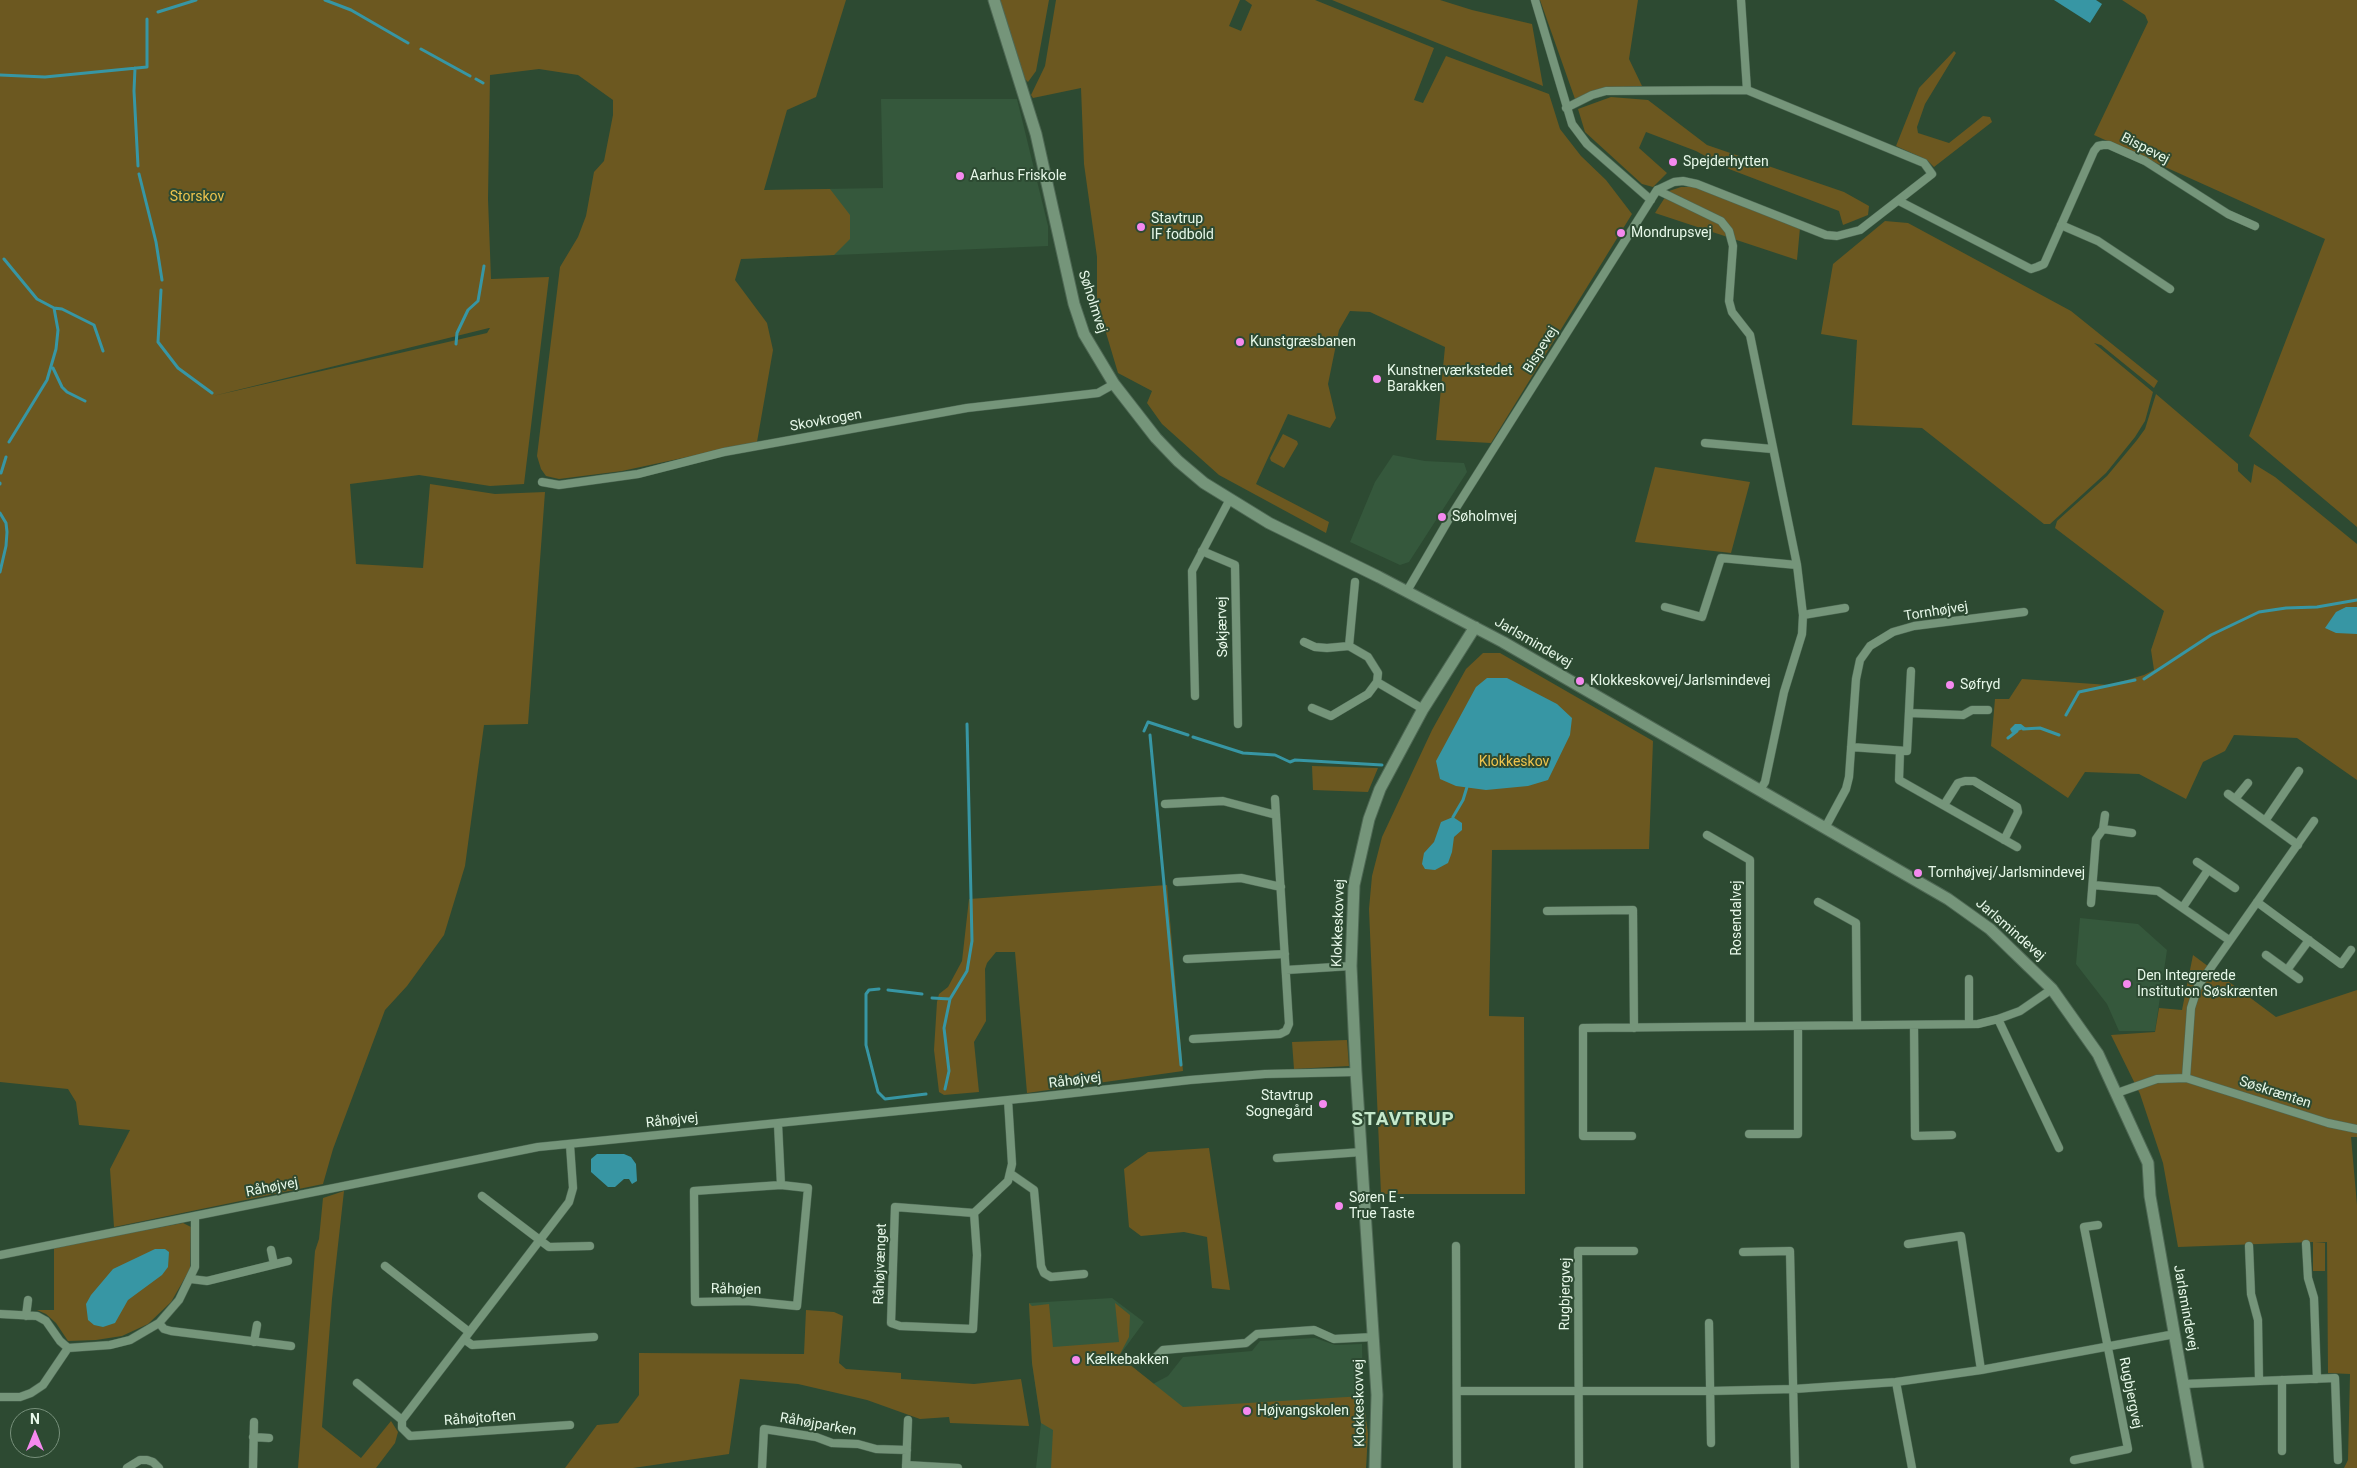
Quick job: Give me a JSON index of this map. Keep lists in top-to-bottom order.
{
  "streets": {
    "street": [
      "Bispevej",
      "Søholmvej",
      "Skovkrogen",
      "Tornhøjvej",
      "Søkjærvej",
      "Jarlsmindevej",
      "Rosendalvej",
      "Klokkeskovvej",
      "Råhøjvej",
      "Søskrænten",
      "Råhøjvænget",
      "Råhøjen",
      "Rugbjergvej",
      "Råhøjtoften",
      "Råhøjparken"
    ]
  },
  "crossings": [
    ["Bispevej", "Søholmvej"],
    ["Søholmvej", "Skovkrogen"],
    ["Søholmvej", "Jarlsmindevej"],
    ["Søholmvej", "Klokkeskovvej"],
    ["Tornhøjvej", "Jarlsmindevej"],
    ["Jarlsmindevej", "Klokkeskovvej"],
    ["Jarlsmindevej", "Søskrænten"],
    ["Jarlsmindevej", "Rugbjergvej"],
    ["Klokkeskovvej", "Råhøjvej"]
  ],
  "districts": ["STAVTRUP"],
  "parks": ["Storskov", "Klokkeskov"],
  "places": [
    "Spejderhytten",
    "Aarhus Friskole",
    "Stavtrup IF fodbold",
    "Mondrupsvej",
    "Kunstgræsbanen",
    "Kunstnerværkstedet Barakken",
    "Søholmvej",
    "Klokkeskovvej/Jarlsmindevej",
    "Søfryd",
    "Tornhøjvej/Jarlsmindevej",
    "Den Integrerede Institution Søskrænten",
    "Stavtrup Sognegård",
    "Søren E - True Taste",
    "Kælkebakken",
    "Højvangskolen"
  ],
  "north": "top"
}
